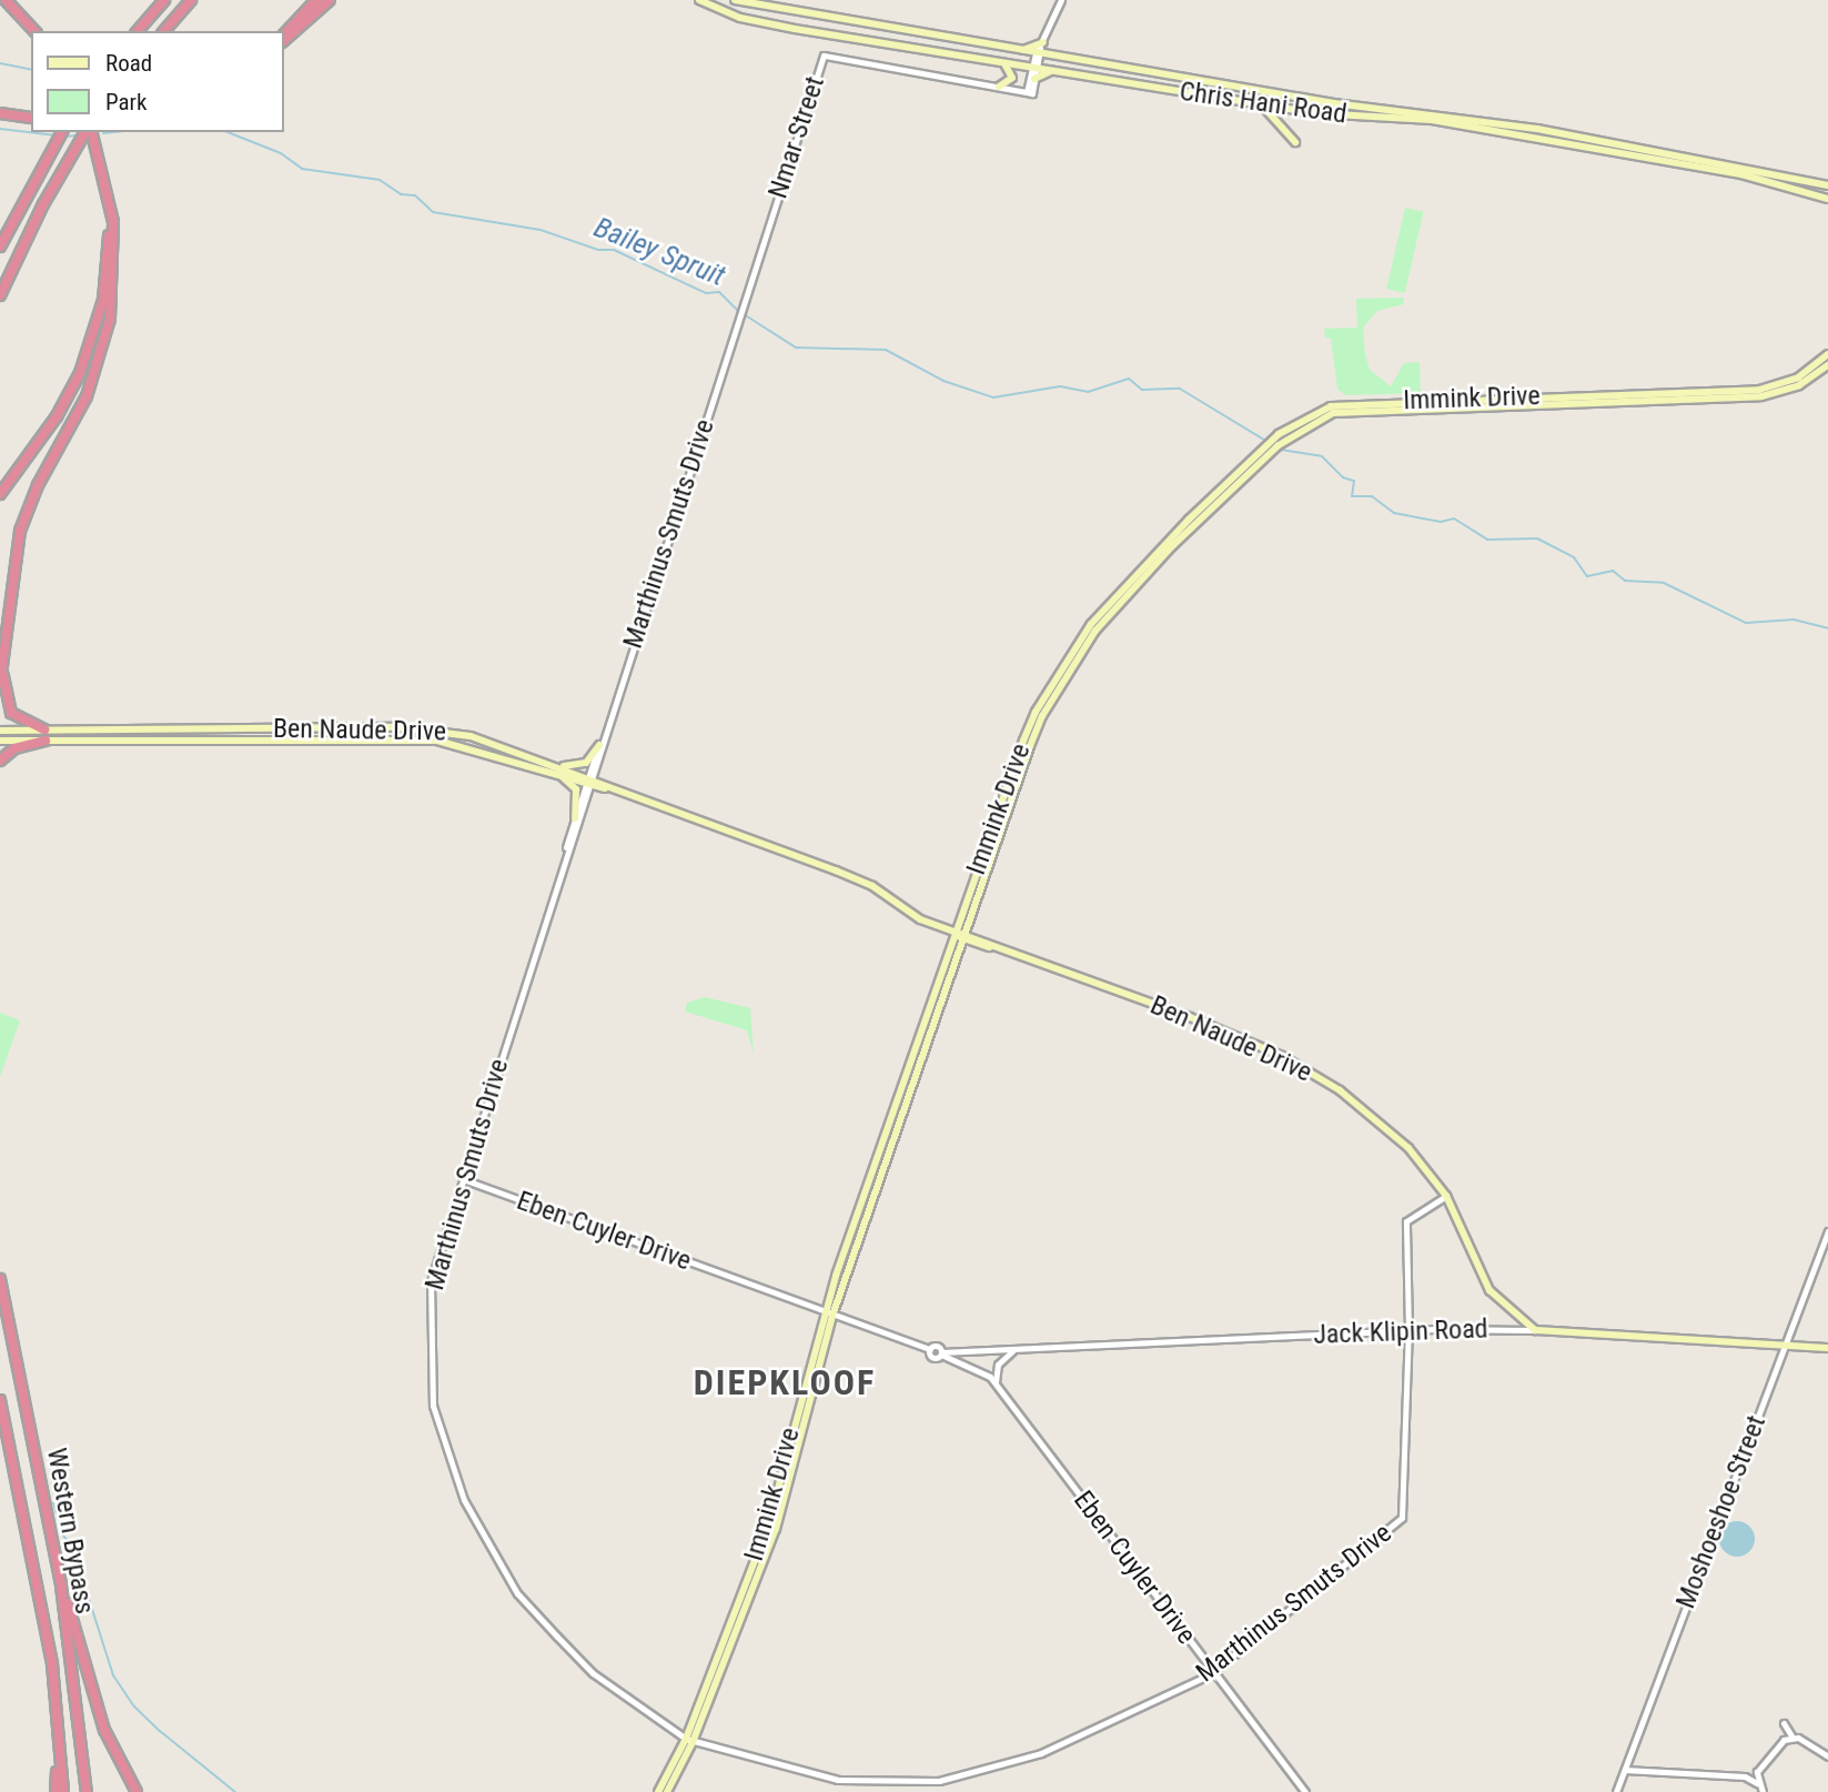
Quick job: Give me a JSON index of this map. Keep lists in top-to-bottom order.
{
  "streets": {
    "highway": ["Western Bypass"],
    "main road": [
      "Chris Hani Road",
      "Immink Drive",
      "Ben Naude Drive",
      "Jack Klipin Road"
    ],
    "street": [
      "Nmar Street",
      "Marthinus Smuts Drive",
      "Eben Cuyler Drive",
      "Moshoeshoe Street"
    ]
  },
  "crossings": [
    ["Nmar Street", "Marthinus Smuts Drive"],
    ["Immink Drive", "Marthinus Smuts Drive"],
    ["Immink Drive", "Ben Naude Drive"],
    ["Immink Drive", "Eben Cuyler Drive"],
    ["Marthinus Smuts Drive", "Ben Naude Drive"],
    ["Marthinus Smuts Drive", "Eben Cuyler Drive"],
    ["Marthinus Smuts Drive", "Jack Klipin Road"],
    ["Ben Naude Drive", "Jack Klipin Road"],
    ["Eben Cuyler Drive", "Jack Klipin Road"],
    ["Jack Klipin Road", "Moshoeshoe Street"]
  ],
  "districts": ["DIEPKLOOF"],
  "water": ["Bailey Spruit"],
  "legend": ["Road", "Park"]
}
